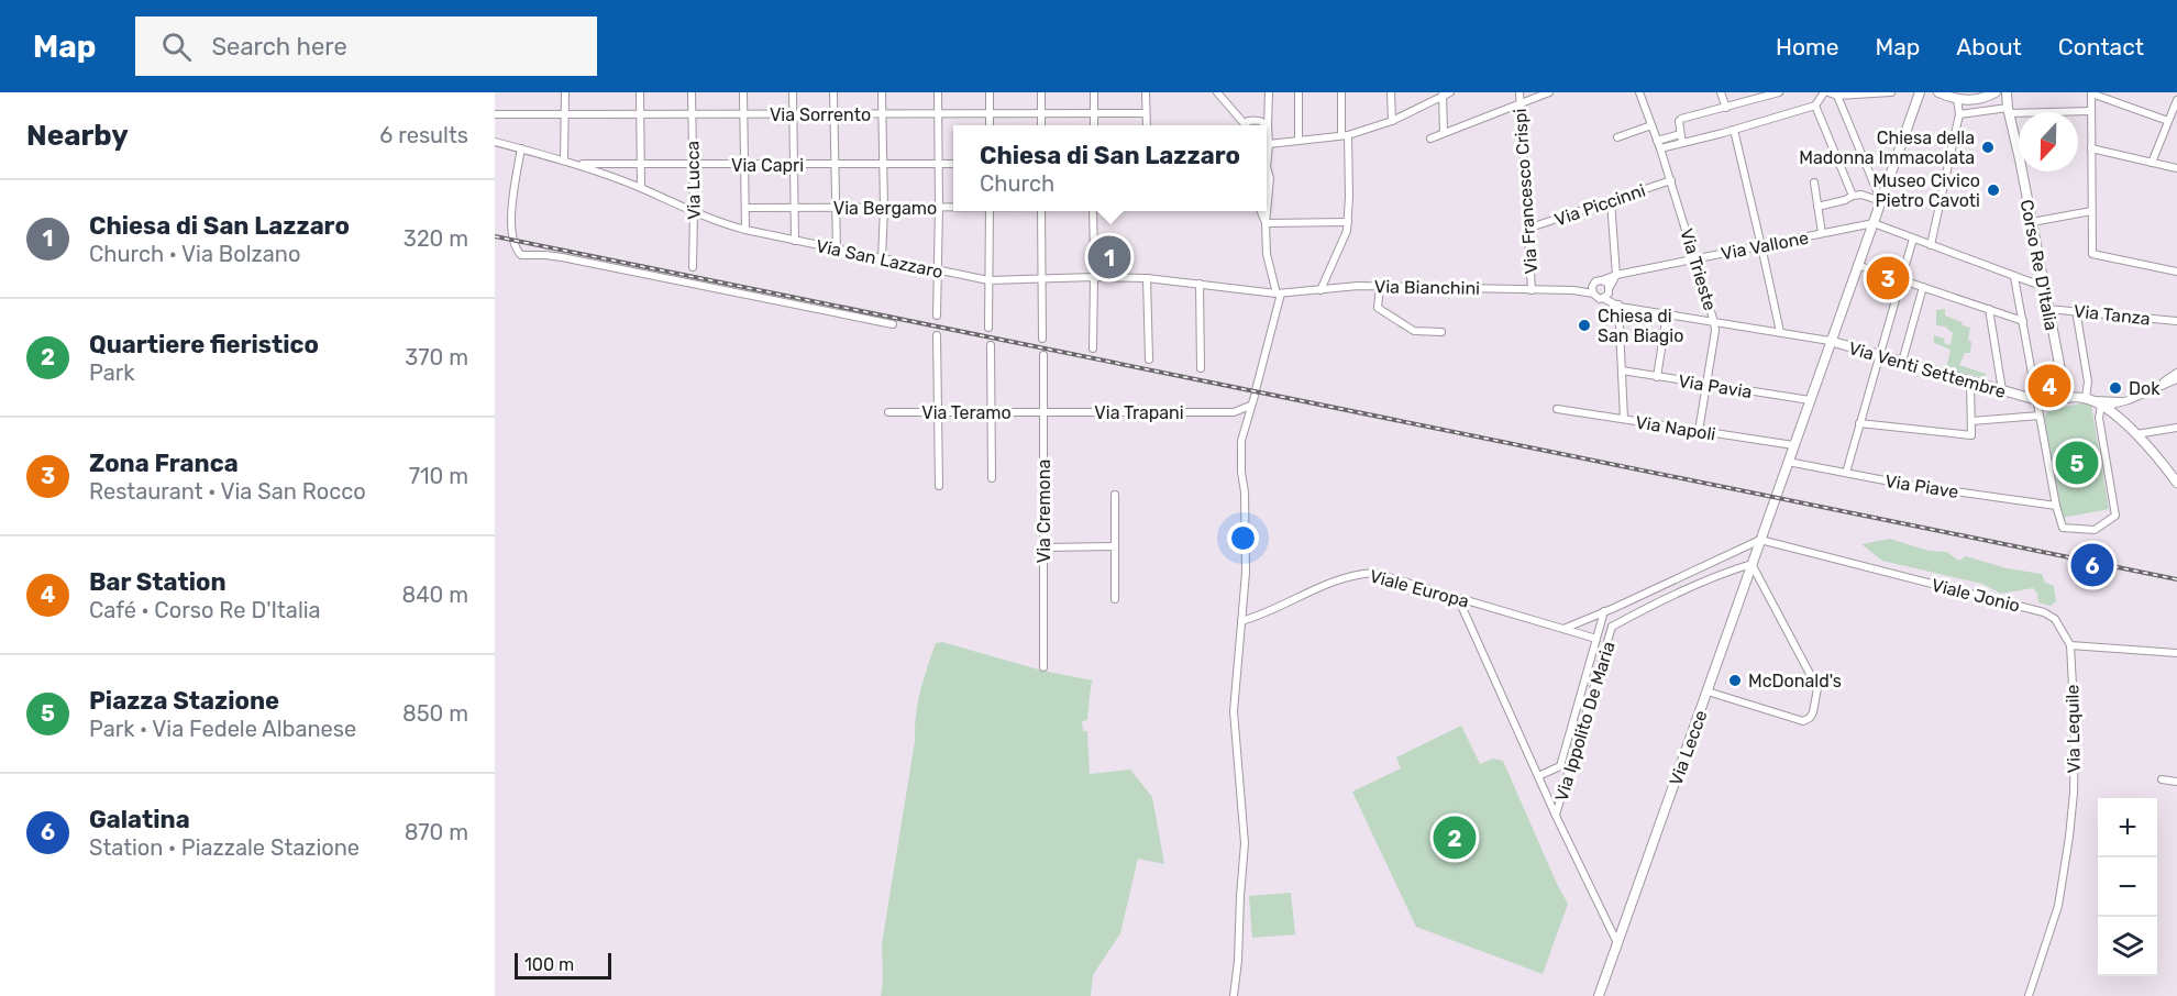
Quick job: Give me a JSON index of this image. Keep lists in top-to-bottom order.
{
  "streets": {
    "main road": ["Corso Re D'Italia", "Via Venti Settembre", "Via Lecce"],
    "street": [
      "Via Sorrento",
      "Via Capri",
      "Via Lucca",
      "Via Francesco Crispi",
      "Via Piccinni",
      "Via Bergamo",
      "Via Vallone",
      "Via San Lazzaro",
      "Via Trieste",
      "Via Bianchini",
      "Via Tanza",
      "Via Pavia",
      "Via Teramo",
      "Via Trapani",
      "Via Napoli",
      "Via Piave",
      "Via Cremona",
      "Viale Europa",
      "Viale Jonio",
      "Via Ippolito De Maria",
      "Via Lequile"
    ]
  },
  "crossings": [
    ["Via Sorrento", "Via Lucca"],
    ["Via Capri", "Via Lucca"],
    ["Via Capri", "Via San Lazzaro"],
    ["Via Lucca", "Via San Lazzaro"],
    ["Via Francesco Crispi", "Via Piccinni"],
    ["Via Francesco Crispi", "Via Bianchini"],
    ["Via Piccinni", "Via Trieste"],
    ["Via Vallone", "Via Trieste"],
    ["Via Vallone", "Via Lecce"],
    ["Via San Lazzaro", "Via Bianchini"],
    ["Corso Re D'Italia", "Via Tanza"],
    ["Corso Re D'Italia", "Via Venti Settembre"],
    ["Via Trieste", "Via Pavia"],
    ["Via Trieste", "Via Napoli"],
    ["Via Venti Settembre", "Via Lecce"],
    ["Via Pavia", "Via Lecce"],
    ["Via Teramo", "Via Trapani"],
    ["Via Teramo", "Via Cremona"],
    ["Via Trapani", "Via Cremona"],
    ["Via Napoli", "Via Lecce"],
    ["Via Piave", "Via Lecce"],
    ["Viale Europa", "Via Ippolito De Maria"],
    ["Viale Jonio", "Via Lequile"],
    ["Viale Jonio", "Via Lecce"],
    ["Via Ippolito De Maria", "Via Lecce"]
  ],
  "places": [
    "Chiesa della Madonna Immacolata",
    "Museo Civico Pietro Cavoti",
    "Chiesa di San Biagio",
    "Dok",
    "McDonald's"
  ],
  "scale_bar": "100 m",
  "north": "bottom",
  "page": {
    "header": "Map",
    "search": "Search here",
    "nav": [
      "Home",
      "Map",
      "About",
      "Contact"
    ],
    "heading": ["Nearby", "6 results"],
    "popup": ["Chiesa di San Lazzaro", "Church"],
    "list": [
      {
        "mark": "1",
        "name": "Chiesa di San Lazzaro",
        "note": "Church · Via Bolzano",
        "value": "320 m"
      },
      {
        "mark": "2",
        "name": "Quartiere fieristico",
        "note": "Park",
        "value": "370 m"
      },
      {
        "mark": "3",
        "name": "Zona Franca",
        "note": "Restaurant · Via San Rocco",
        "value": "710 m"
      },
      {
        "mark": "4",
        "name": "Bar Station",
        "note": "Café · Corso Re D'Italia",
        "value": "840 m"
      },
      {
        "mark": "5",
        "name": "Piazza Stazione",
        "note": "Park · Via Fedele Albanese",
        "value": "850 m"
      },
      {
        "mark": "6",
        "name": "Galatina",
        "note": "Station · Piazzale Stazione",
        "value": "870 m"
      }
    ],
    "pins": [
      "1",
      "3",
      "4",
      "5",
      "6",
      "2"
    ],
    "map_buttons": ["+", "−"],
    "scale": "100 m"
  }
}
